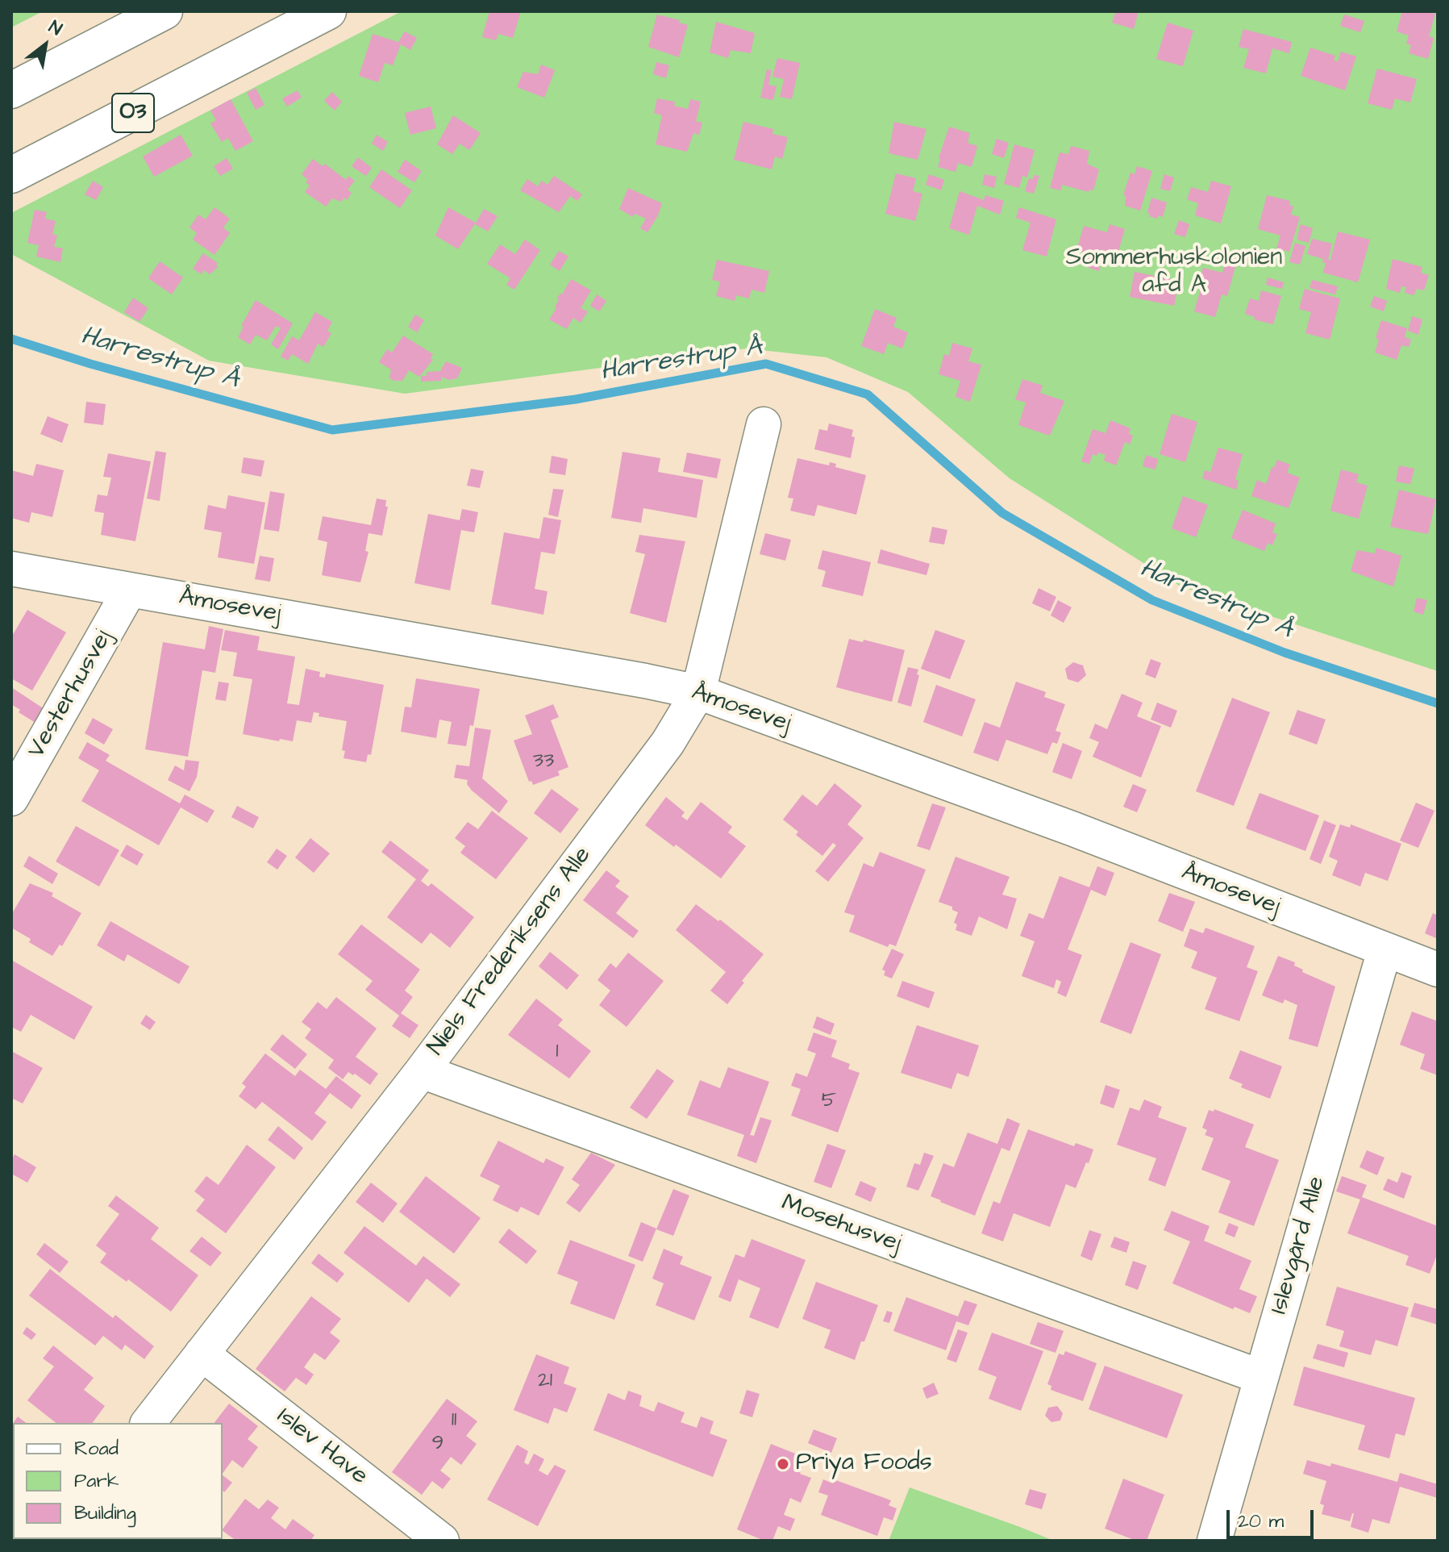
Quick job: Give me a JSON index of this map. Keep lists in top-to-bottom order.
{
  "streets": {
    "main road": ["O3"],
    "street": [
      "Åmosevej",
      "Vesterhusvej",
      "Niels Frederiksens Alle",
      "Mosehusvej",
      "Islevgård Alle",
      "Islev Have"
    ]
  },
  "crossings": [
    ["Åmosevej", "Vesterhusvej"],
    ["Åmosevej", "Niels Frederiksens Alle"],
    ["Åmosevej", "Islevgård Alle"],
    ["Niels Frederiksens Alle", "Mosehusvej"],
    ["Niels Frederiksens Alle", "Islev Have"],
    ["Mosehusvej", "Islevgård Alle"]
  ],
  "water": ["Harrestrup Å"],
  "parks": ["Sommerhuskolonien afd A"],
  "places": ["Priya Foods"],
  "house_numbers": [
    "33",
    "1",
    "5",
    "21",
    "11",
    "9"
  ],
  "legend": ["Road", "Park", "Building"],
  "scale_bar": "20 m",
  "north": "top right"
}
